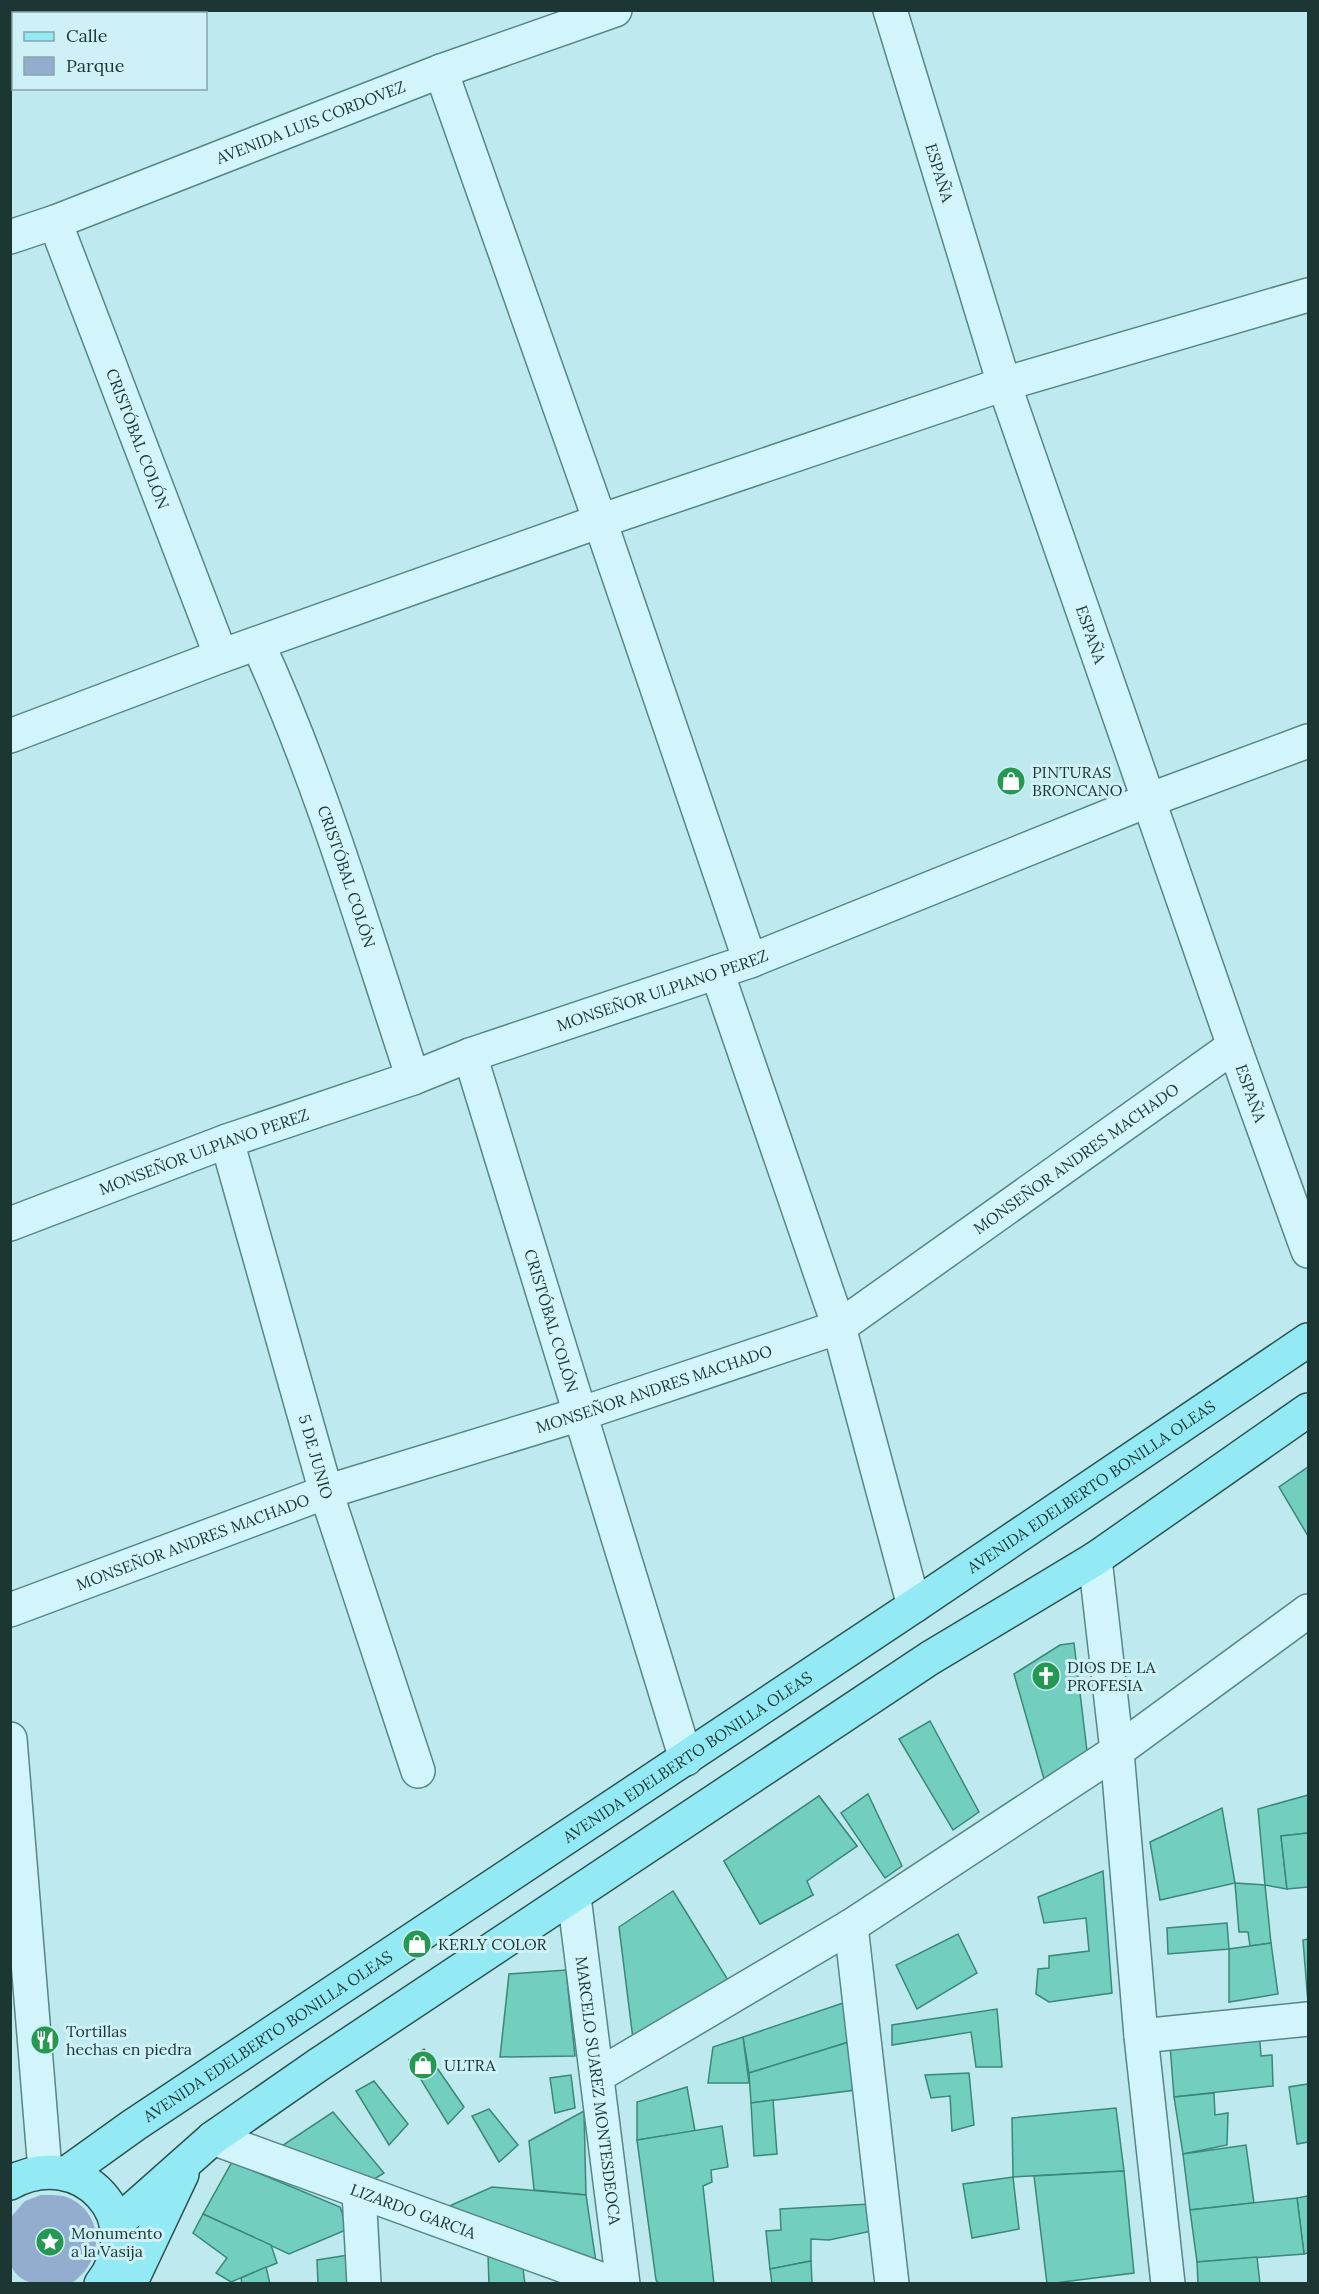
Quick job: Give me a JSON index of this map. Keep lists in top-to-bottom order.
{
  "streets": {
    "main road": ["AVENIDA EDELBERTO BONILLA OLEAS"],
    "street": [
      "AVENIDA LUIS CORDOVEZ",
      "ESPAÑA",
      "CRISTÓBAL COLÓN",
      "MONSEÑOR ULPIANO PEREZ",
      "MONSEÑOR ANDRES MACHADO",
      "5 DE JUNIO",
      "MARCELO SUAREZ MONTESDEOCA",
      "LIZARDO GARCIA"
    ]
  },
  "crossings": [
    ["AVENIDA LUIS CORDOVEZ", "CRISTÓBAL COLÓN"],
    ["ESPAÑA", "MONSEÑOR ULPIANO PEREZ"],
    ["ESPAÑA", "MONSEÑOR ANDRES MACHADO"],
    ["CRISTÓBAL COLÓN", "MONSEÑOR ULPIANO PEREZ"],
    ["CRISTÓBAL COLÓN", "MONSEÑOR ANDRES MACHADO"],
    ["CRISTÓBAL COLÓN", "AVENIDA EDELBERTO BONILLA OLEAS"],
    ["MONSEÑOR ULPIANO PEREZ", "5 DE JUNIO"],
    ["MONSEÑOR ANDRES MACHADO", "5 DE JUNIO"]
  ],
  "places": {
    "shop": ["PINTURAS BRONCANO", "KERLY COLOR", "ULTRA"],
    "church": ["DIOS DE LA PROFESIA"],
    "restaurant": ["Tortillas hechas en piedra"],
    "place": ["Monumento a la Vasija"]
  },
  "legend": ["Calle", "Parque"]
}
